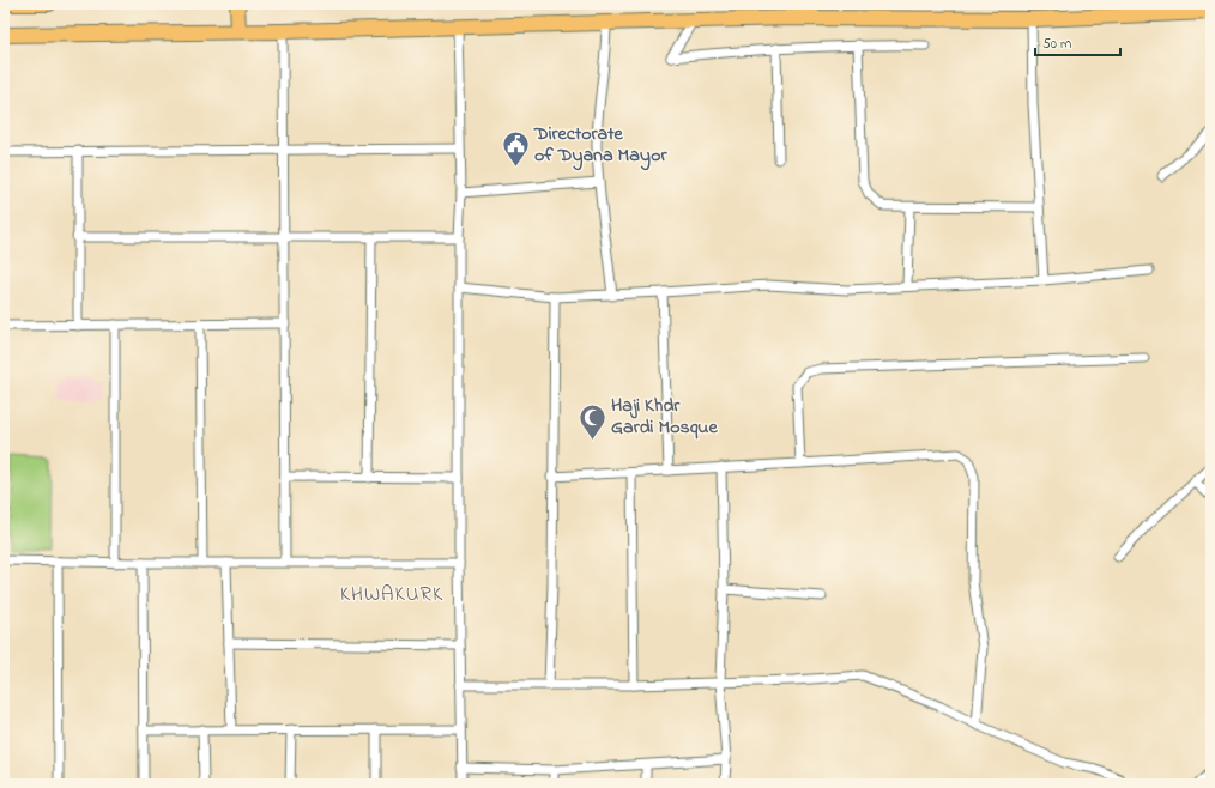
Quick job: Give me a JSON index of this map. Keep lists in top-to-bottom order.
{
  "districts": ["KHWAKURK"],
  "places": {
    "public building": ["Directorate of Dyana Mayor"],
    "mosque": ["Haji Khdr Gardi Mosque"]
  },
  "scale_bar": "50 m"
}
